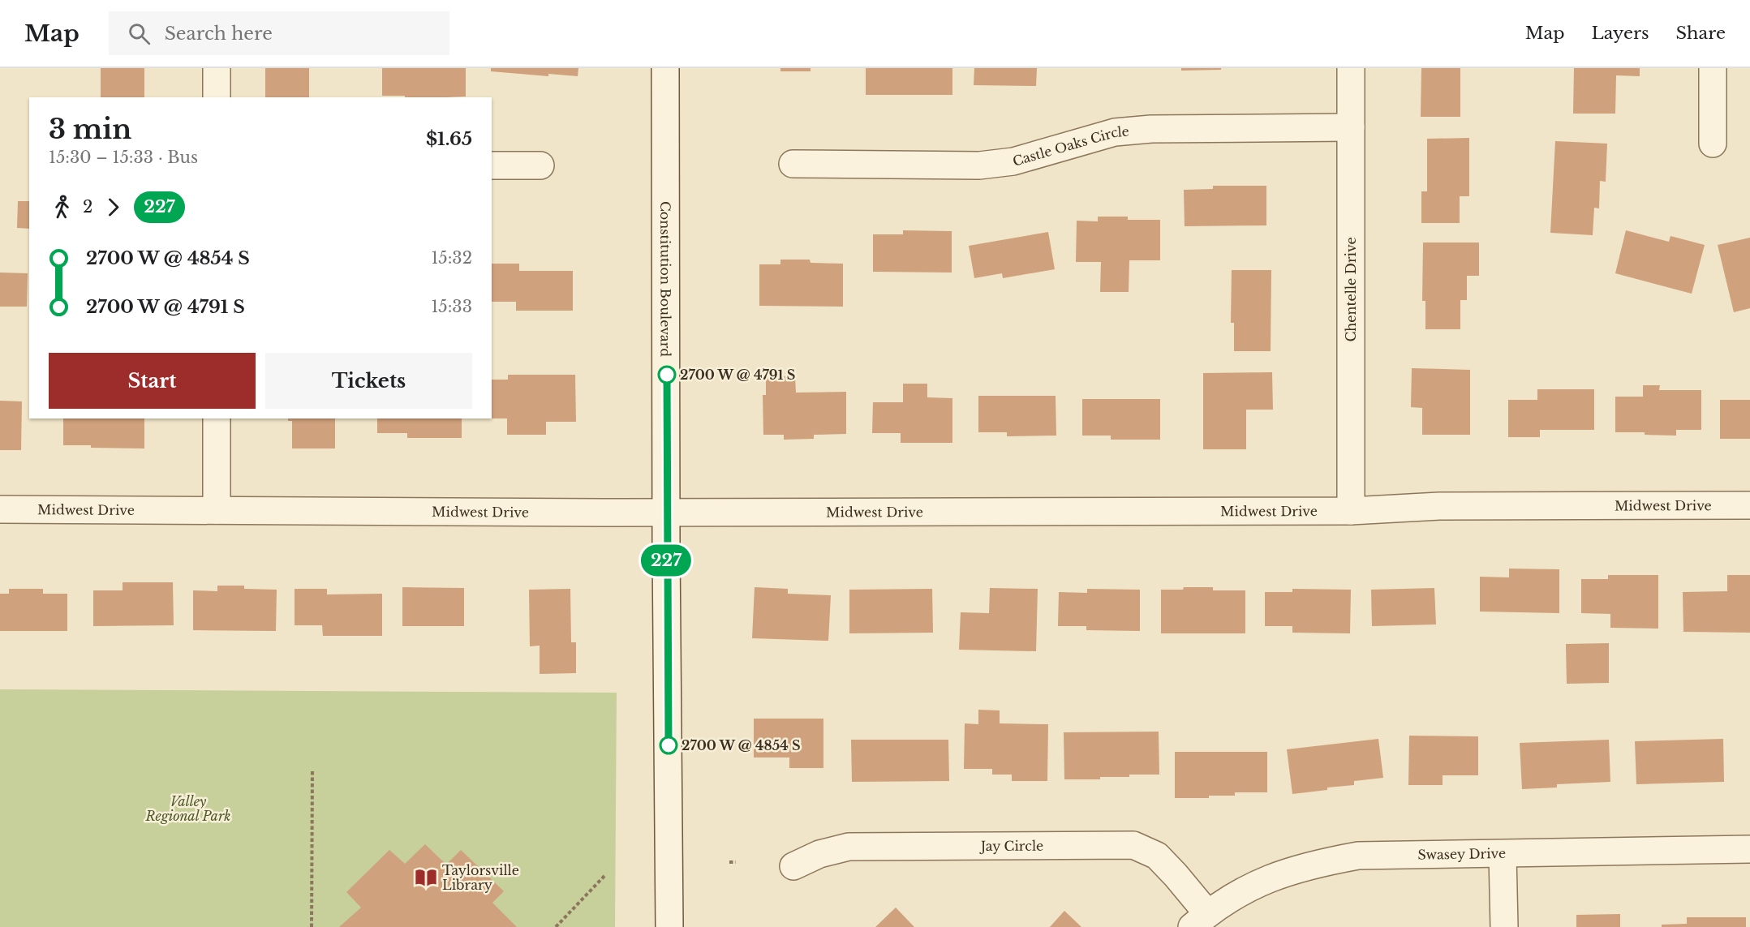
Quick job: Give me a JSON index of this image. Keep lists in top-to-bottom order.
{
  "streets": {
    "street": [
      "Castle Oaks Circle",
      "Constitution Boulevard",
      "Chentelle Drive",
      "Midwest Drive",
      "Jay Circle",
      "Swasey Drive"
    ]
  },
  "crossings": [
    ["Castle Oaks Circle", "Chentelle Drive"],
    ["Constitution Boulevard", "Midwest Drive"],
    ["Chentelle Drive", "Midwest Drive"],
    ["Jay Circle", "Swasey Drive"]
  ],
  "parks": ["Valley Regional Park"],
  "places": {
    "other": ["2700 W @ 4791 S", "2700 W @ 4854 S"],
    "library": ["Taylorsville Library"]
  },
  "lines": ["bus line 227"],
  "page": {
    "header": "Map",
    "search": "Search here",
    "nav": ["Map", "Layers", "Share"],
    "on_map": "227",
    "heading": ["3 min", "15:30 – 15:33 · Bus", "$1.65"],
    "legs": ["2", "227"],
    "list": [
      {
        "name": "2700 W @ 4854 S",
        "value": "15:32"
      },
      {
        "name": "2700 W @ 4791 S",
        "value": "15:33"
      }
    ],
    "buttons": ["Start", "Tickets"]
  }
}
